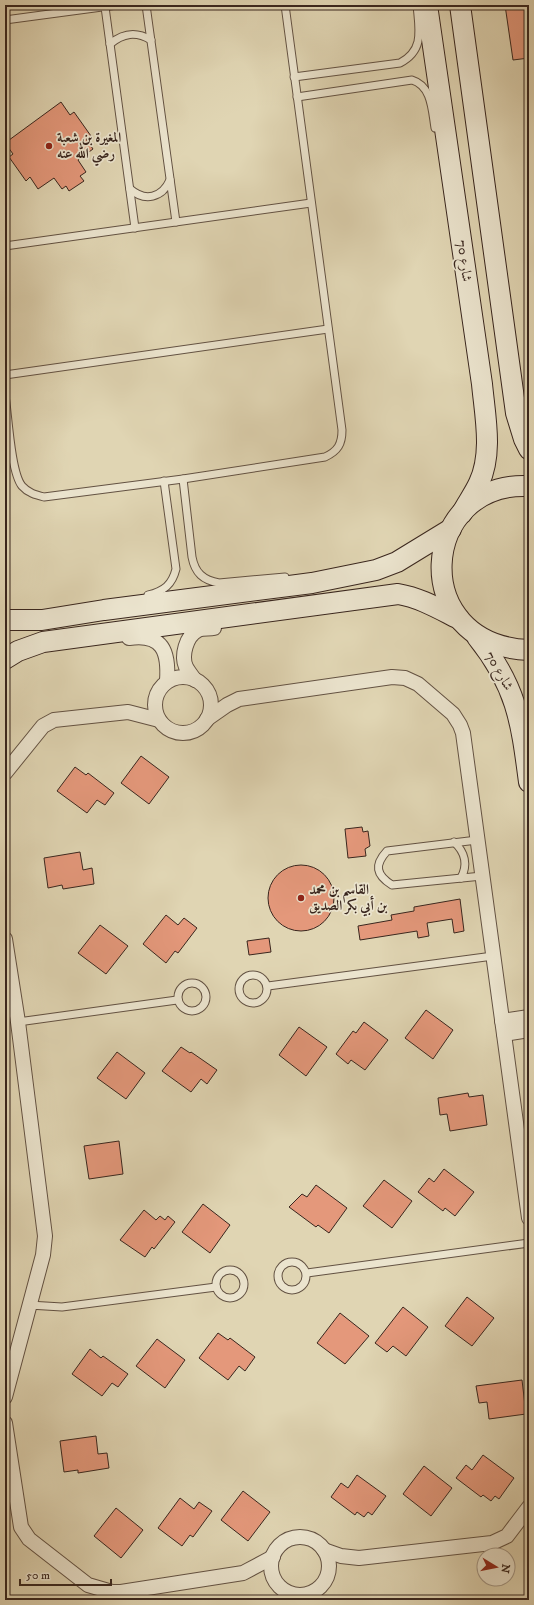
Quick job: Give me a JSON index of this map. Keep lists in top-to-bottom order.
{
  "streets": {
    "main road": ["شارع 70"]
  },
  "places": ["المغيرة بن شعبة رضي الله عنه", "القاسم بن محمد بن أبي بكر الصديق"],
  "scale_bar": "50 m",
  "north": "right"
}
